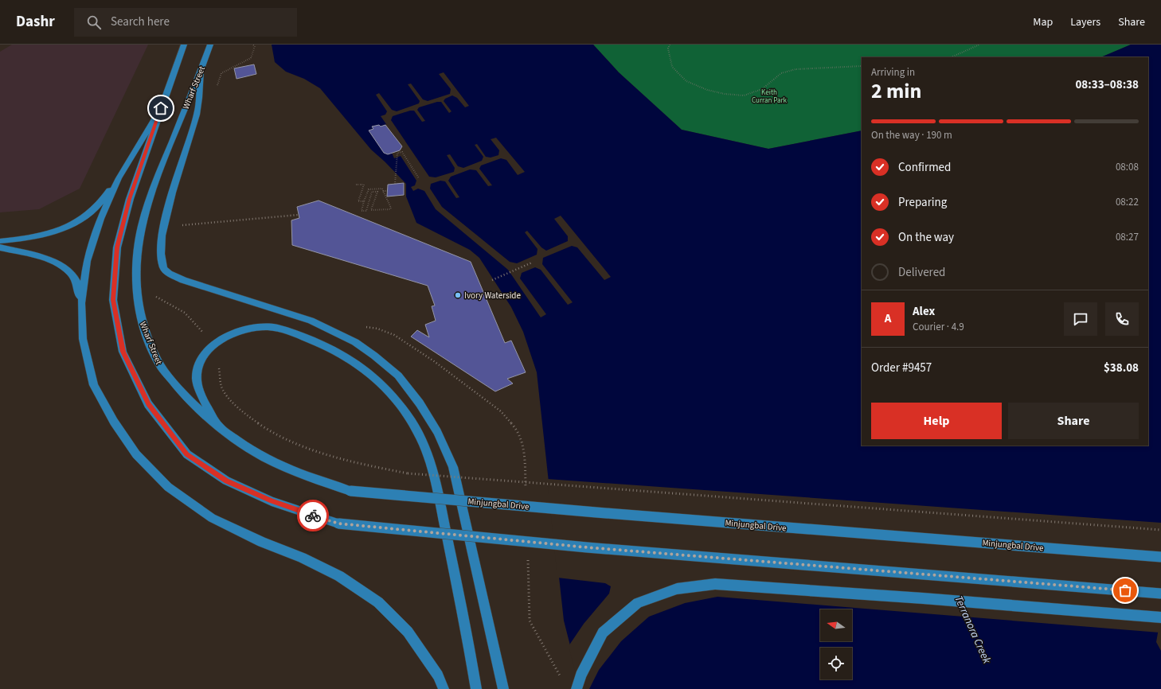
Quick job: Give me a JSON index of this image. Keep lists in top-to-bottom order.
{
  "streets": {
    "main road": ["Wharf Street", "Minjungbal Drive"]
  },
  "crossings": [
    ["Wharf Street", "Minjungbal Drive"]
  ],
  "water": ["Terranora Creek"],
  "parks": ["Keith Curran Park"],
  "places": ["Ivory Waterside"],
  "north": "left",
  "page": {
    "header": "Dashr",
    "search": "Search here",
    "nav": ["Map", "Layers", "Share"],
    "heading": ["2 min", "Arriving in", "08:33–08:38"],
    "panel": [
      "Alex",
      "Courier · 4.9",
      "Order #9457",
      "$38.08"
    ],
    "bar": "On the way · 190 m",
    "list": [
      ["Confirmed", "08:08"],
      ["Preparing", "08:22"],
      ["On the way", "08:27"],
      "Delivered"
    ],
    "round": "A",
    "buttons": ["Help", "Share"]
  }
}
